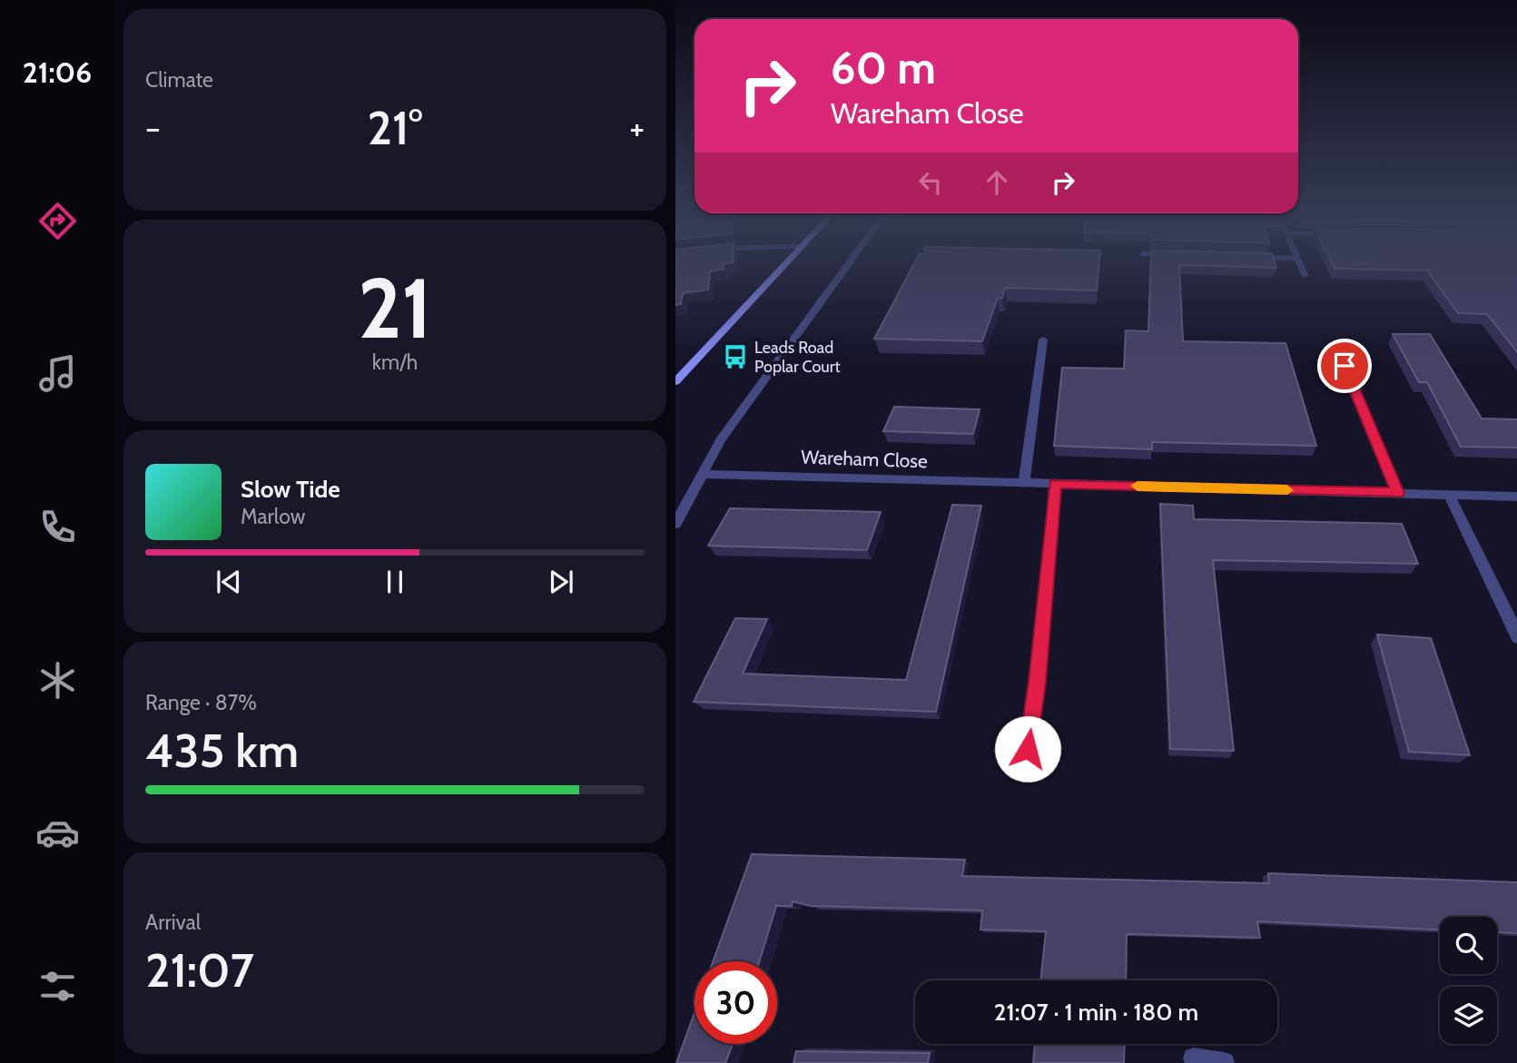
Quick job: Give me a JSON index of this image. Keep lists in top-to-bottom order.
{
  "streets": {
    "street": ["Wareham Close"]
  },
  "places": {
    "bus stop": ["Leads Road Poplar Court"]
  },
  "page": {
    "tabs": "21:06",
    "tile": [
      "Climate",
      ["21", "km/h"],
      ["Range · 87%", "435 km"],
      ["Arrival", "21:07"]
    ],
    "turn": ["60 m", "Wareham Close"],
    "heat": ["−", "21°", "+"],
    "song": ["Slow Tide", "Marlow"],
    "limit": "30",
    "trip": "21:07 · 1 min · 180 m"
  }
}
